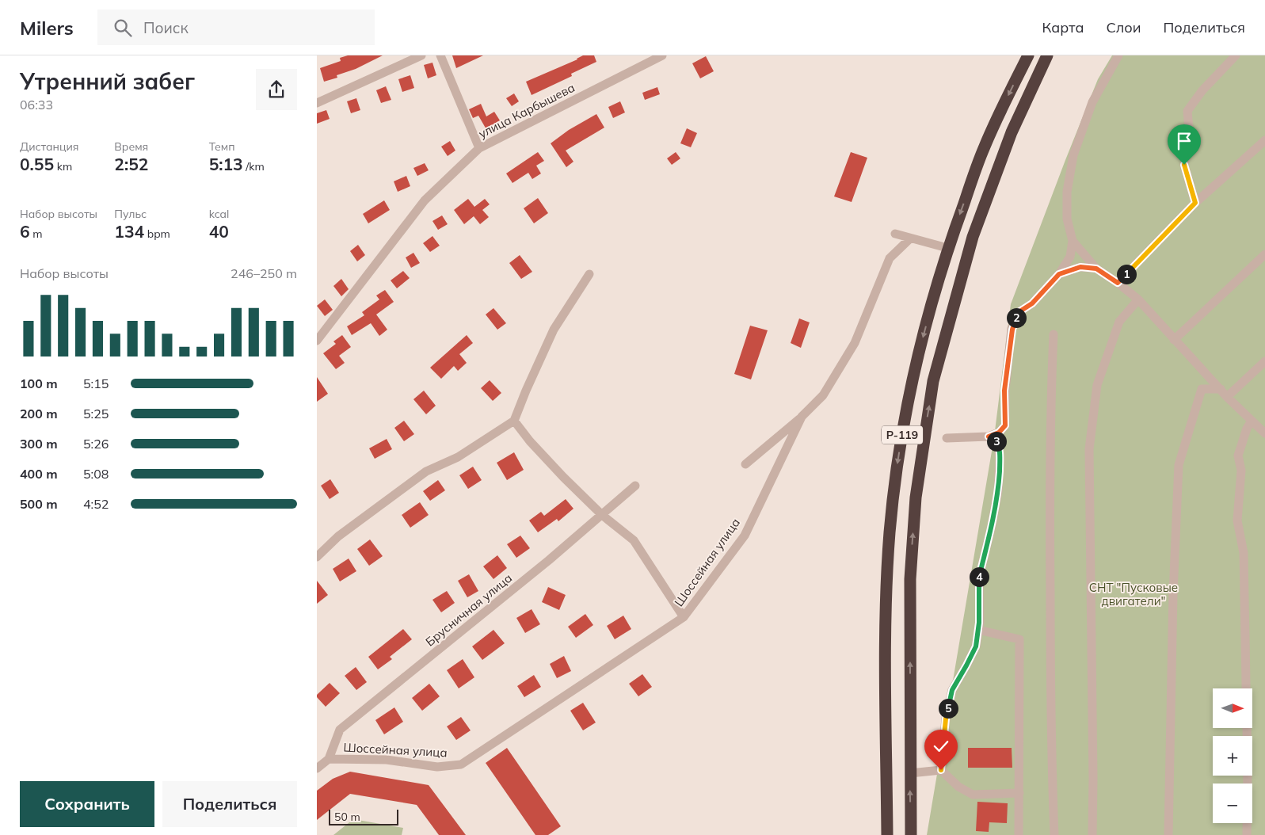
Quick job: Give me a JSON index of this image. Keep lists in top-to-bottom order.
{
  "streets": {
    "highway": ["Р-119"],
    "street": ["улица Карбышева", "Шоссейная улица", "Брусничная улица"]
  },
  "crossings": [
    ["Шоссейная улица", "Брусничная улица"]
  ],
  "parks": ["СНТ \"Пусковые двигатели\""],
  "scale_bar": "50 m",
  "north": "right",
  "page": {
    "header": "Milers",
    "search": "Поиск",
    "nav": ["Карта", "Слои", "Поделиться"],
    "heading": ["Утренний забег", "06:33"],
    "stats": [
      ["Дистанция", "0.55 km"],
      ["Время", "2:52"],
      ["Темп", "5:13 /km"],
      ["Набор высоты", "6 m"],
      ["Пульс", "134 bpm"],
      ["kcal", "40"]
    ],
    "chart": ["Набор высоты", "246–250 m"],
    "pins": [
      "1",
      "2",
      "3",
      "4",
      "5"
    ],
    "list": [
      {
        "name": "100 m",
        "note": "5:15"
      },
      {
        "name": "200 m",
        "note": "5:25"
      },
      {
        "name": "300 m",
        "note": "5:26"
      },
      {
        "name": "400 m",
        "note": "5:08"
      },
      {
        "name": "500 m",
        "note": "4:52"
      }
    ],
    "map_buttons": ["+", "−"],
    "buttons": ["Сохранить", "Поделиться"],
    "scale": "50 m"
  }
}
